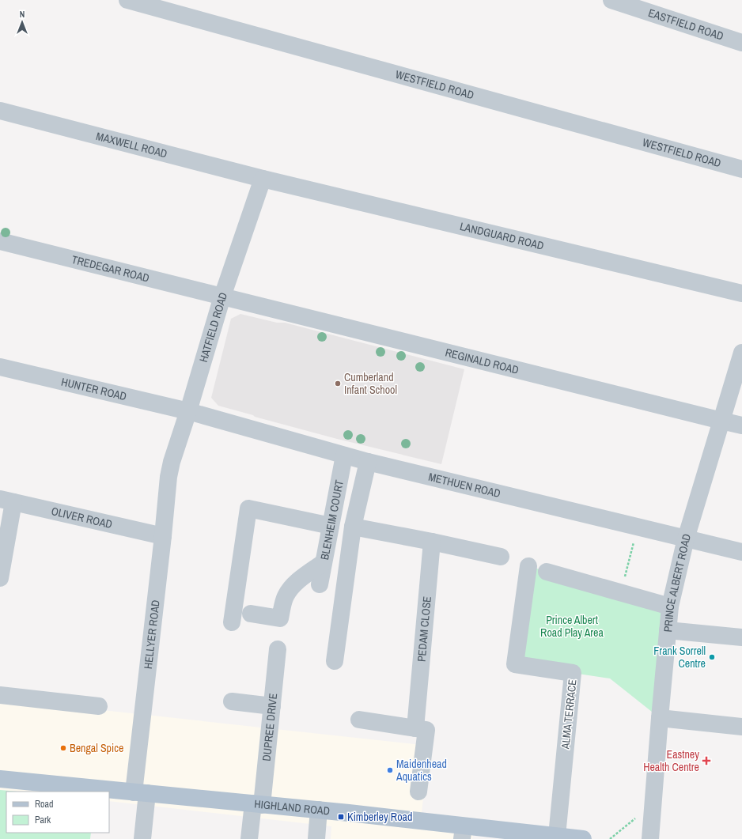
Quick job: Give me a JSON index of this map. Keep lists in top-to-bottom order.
{
  "streets": {
    "main road": ["HIGHLAND ROAD"],
    "street": [
      "EASTFIELD ROAD",
      "WESTFIELD ROAD",
      "MAXWELL ROAD",
      "LANDGUARD ROAD",
      "TREDEGAR ROAD",
      "HATFIELD ROAD",
      "REGINALD ROAD",
      "HUNTER ROAD",
      "METHUEN ROAD",
      "OLIVER ROAD",
      "BLENHEIM COURT",
      "PRINCE ALBERT ROAD",
      "PEDAM CLOSE",
      "HELLYER ROAD",
      "ALMA TERRACE",
      "DUPREE DRIVE"
    ]
  },
  "crossings": [
    ["MAXWELL ROAD", "LANDGUARD ROAD"],
    ["MAXWELL ROAD", "HATFIELD ROAD"],
    ["LANDGUARD ROAD", "HATFIELD ROAD"],
    ["TREDEGAR ROAD", "HATFIELD ROAD"],
    ["TREDEGAR ROAD", "REGINALD ROAD"],
    ["HATFIELD ROAD", "REGINALD ROAD"],
    ["HATFIELD ROAD", "HUNTER ROAD"],
    ["HATFIELD ROAD", "METHUEN ROAD"],
    ["HATFIELD ROAD", "HELLYER ROAD"],
    ["REGINALD ROAD", "PRINCE ALBERT ROAD"],
    ["HUNTER ROAD", "METHUEN ROAD"],
    ["METHUEN ROAD", "BLENHEIM COURT"],
    ["METHUEN ROAD", "PRINCE ALBERT ROAD"],
    ["OLIVER ROAD", "HELLYER ROAD"],
    ["HELLYER ROAD", "HIGHLAND ROAD"],
    ["ALMA TERRACE", "HIGHLAND ROAD"],
    ["DUPREE DRIVE", "HIGHLAND ROAD"]
  ],
  "parks": ["Prince Albert Road Play Area"],
  "places": {
    "other": [
      "Cumberland Infant School",
      "Frank Sorrell Centre",
      "Bengal Spice",
      "Maidenhead Aquatics"
    ],
    "health": ["Eastney Health Centre"],
    "transit": ["Kimberley Road"]
  },
  "legend": ["Road", "Park"],
  "north": "top"
}
